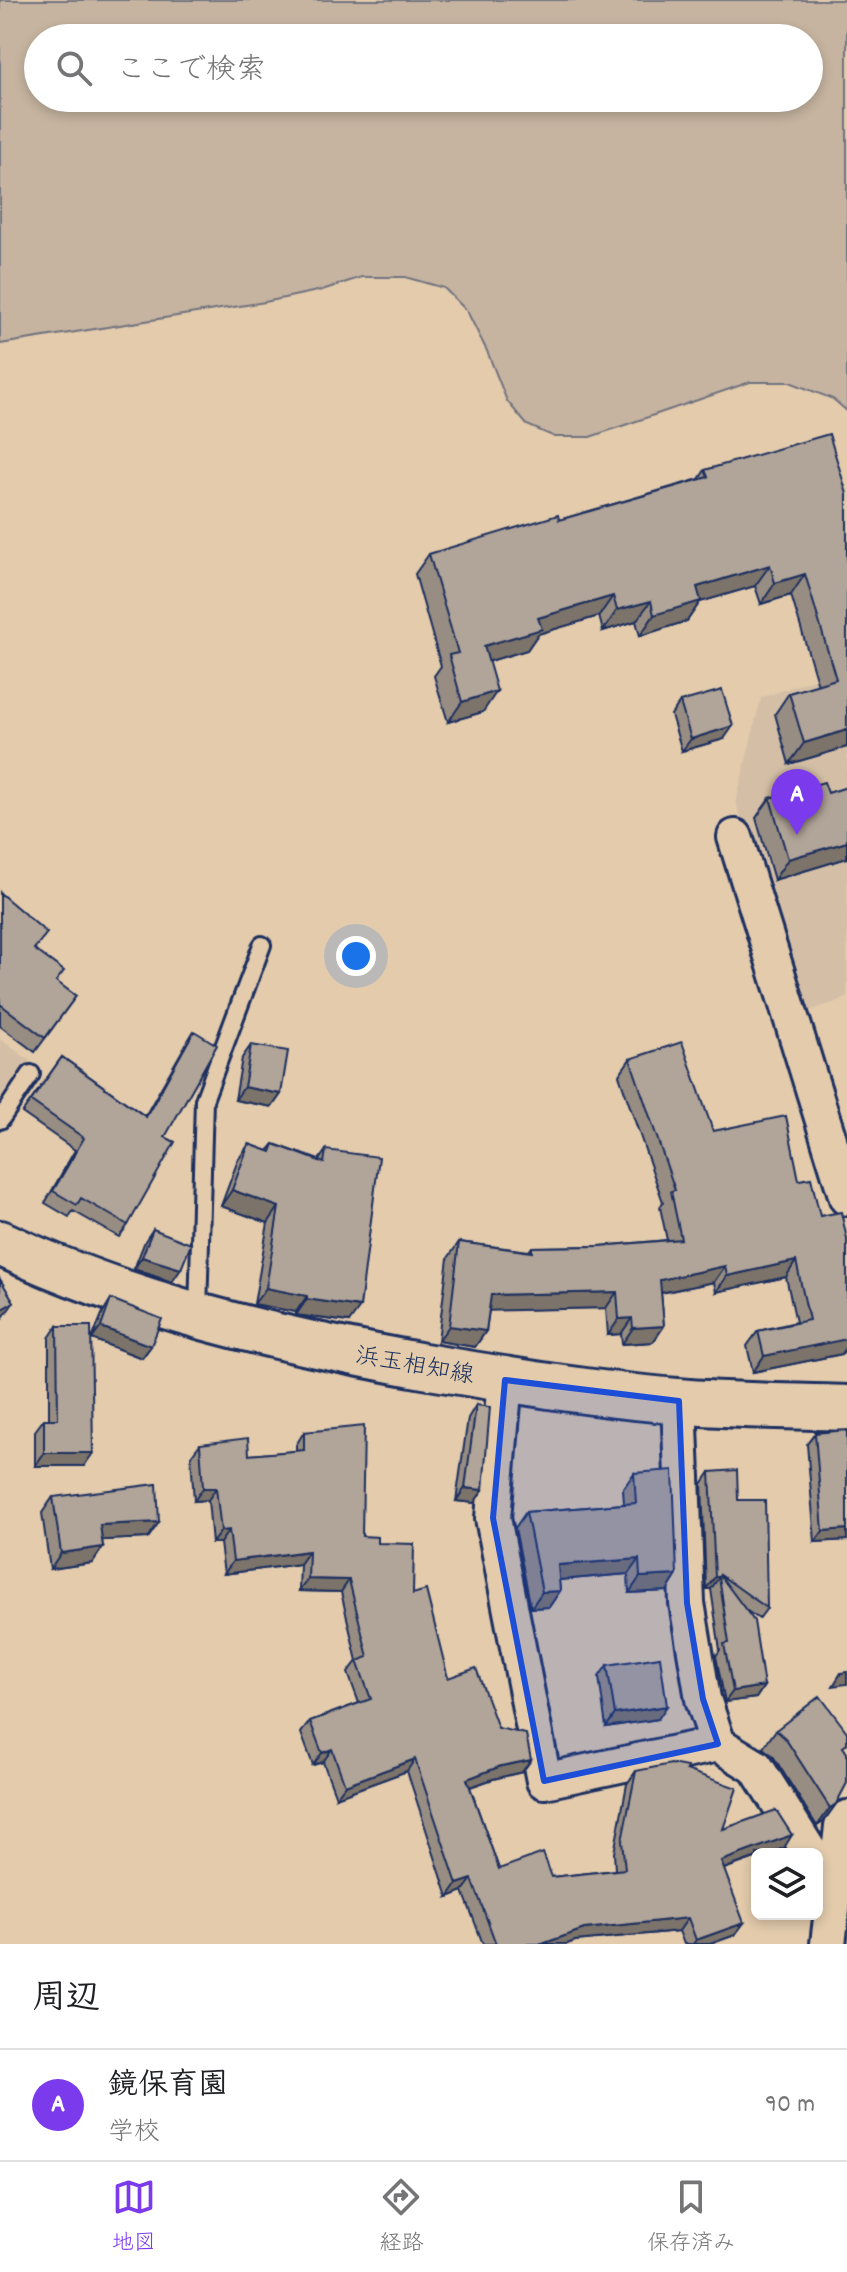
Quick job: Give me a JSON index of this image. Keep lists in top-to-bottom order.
{
  "streets": {
    "main road": ["浜玉相知線"]
  },
  "page": {
    "search": "ここで検索",
    "pins": "A",
    "heading": "周辺",
    "list": [
      {
        "mark": "A",
        "name": "鏡保育園",
        "note": "学校",
        "value": "90 m"
      }
    ],
    "nav": ["地図", "経路", "保存済み"]
  }
}
